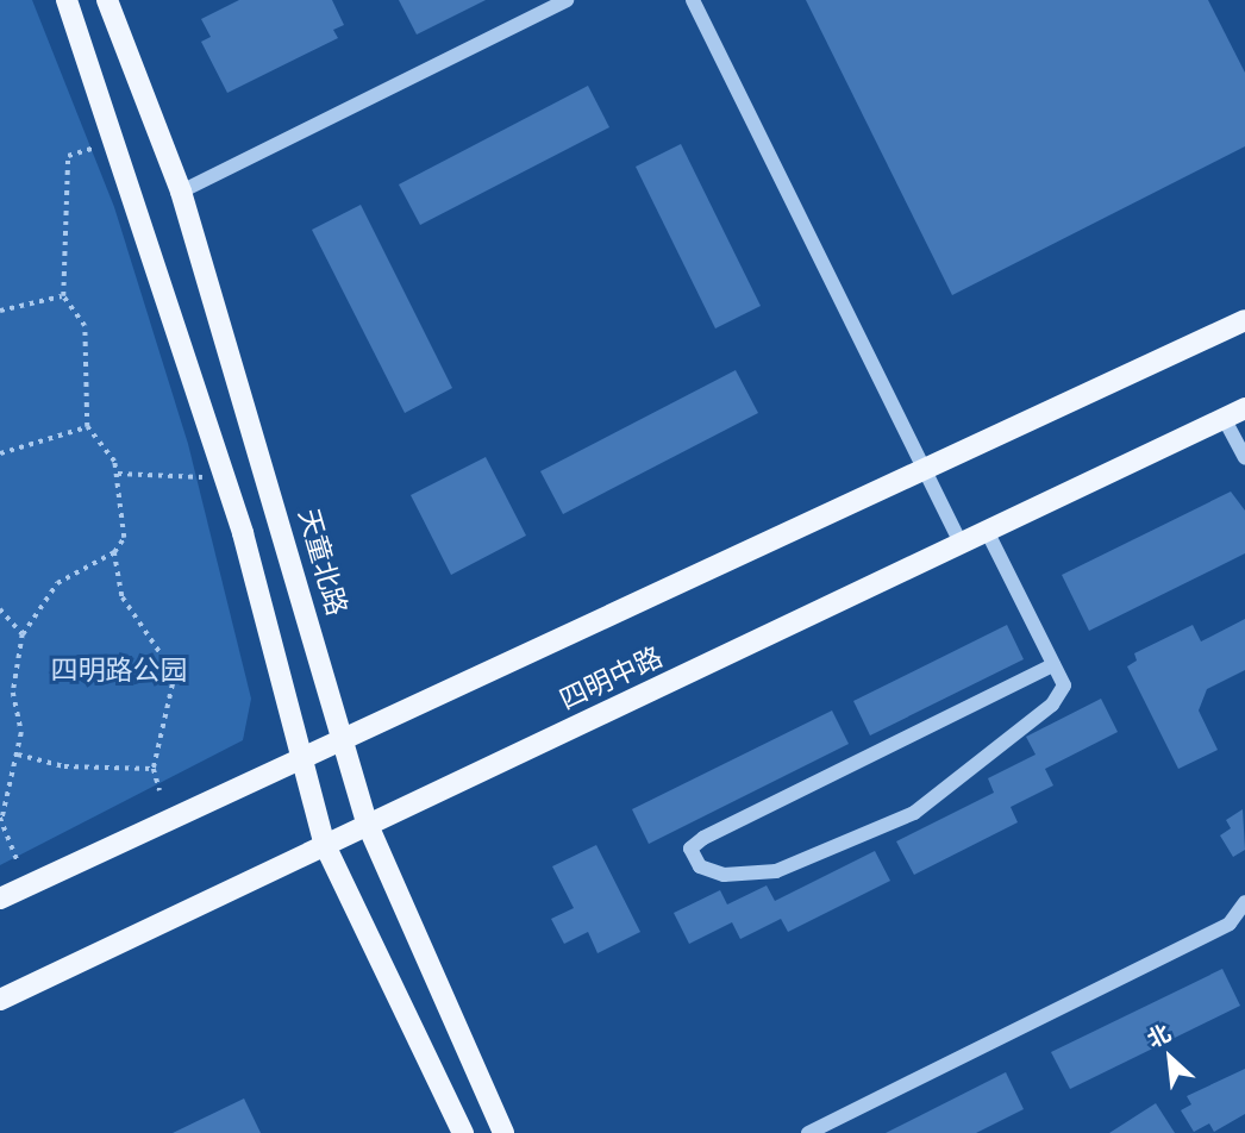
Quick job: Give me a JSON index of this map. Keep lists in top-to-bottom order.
{
  "streets": {
    "main road": ["天童北路", "四明中路"]
  },
  "crossings": [
    ["天童北路", "四明中路"]
  ],
  "parks": ["四明路公园"],
  "north": "top left"
}
